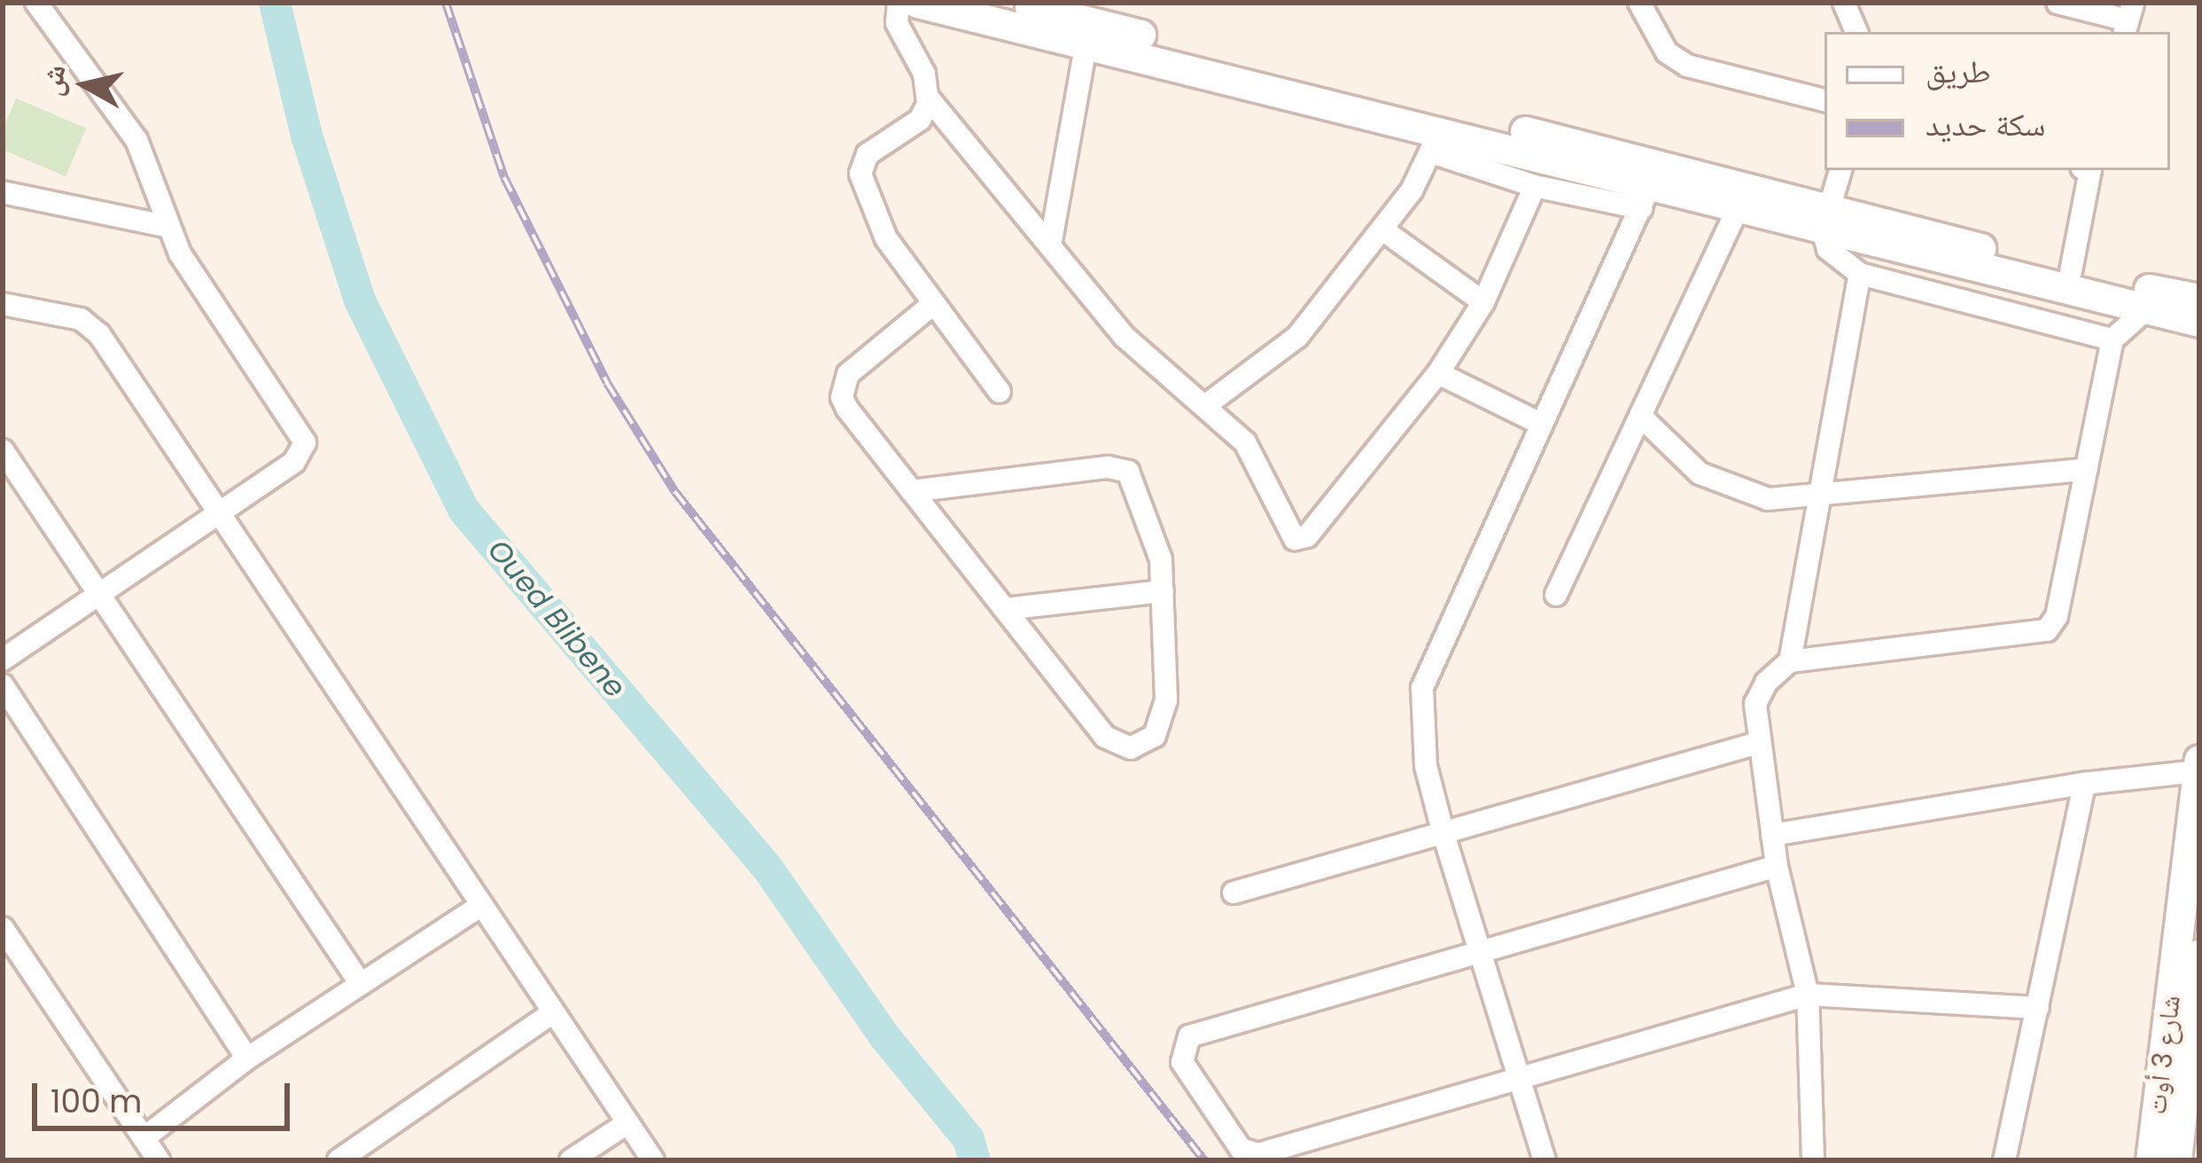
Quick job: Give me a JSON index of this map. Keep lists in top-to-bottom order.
{
  "streets": {
    "main road": ["شارع 3 أوت"]
  },
  "water": ["Oued Blibene"],
  "legend": ["طريق", "سكة حديد"],
  "scale_bar": "100 m",
  "north": "left"
}
